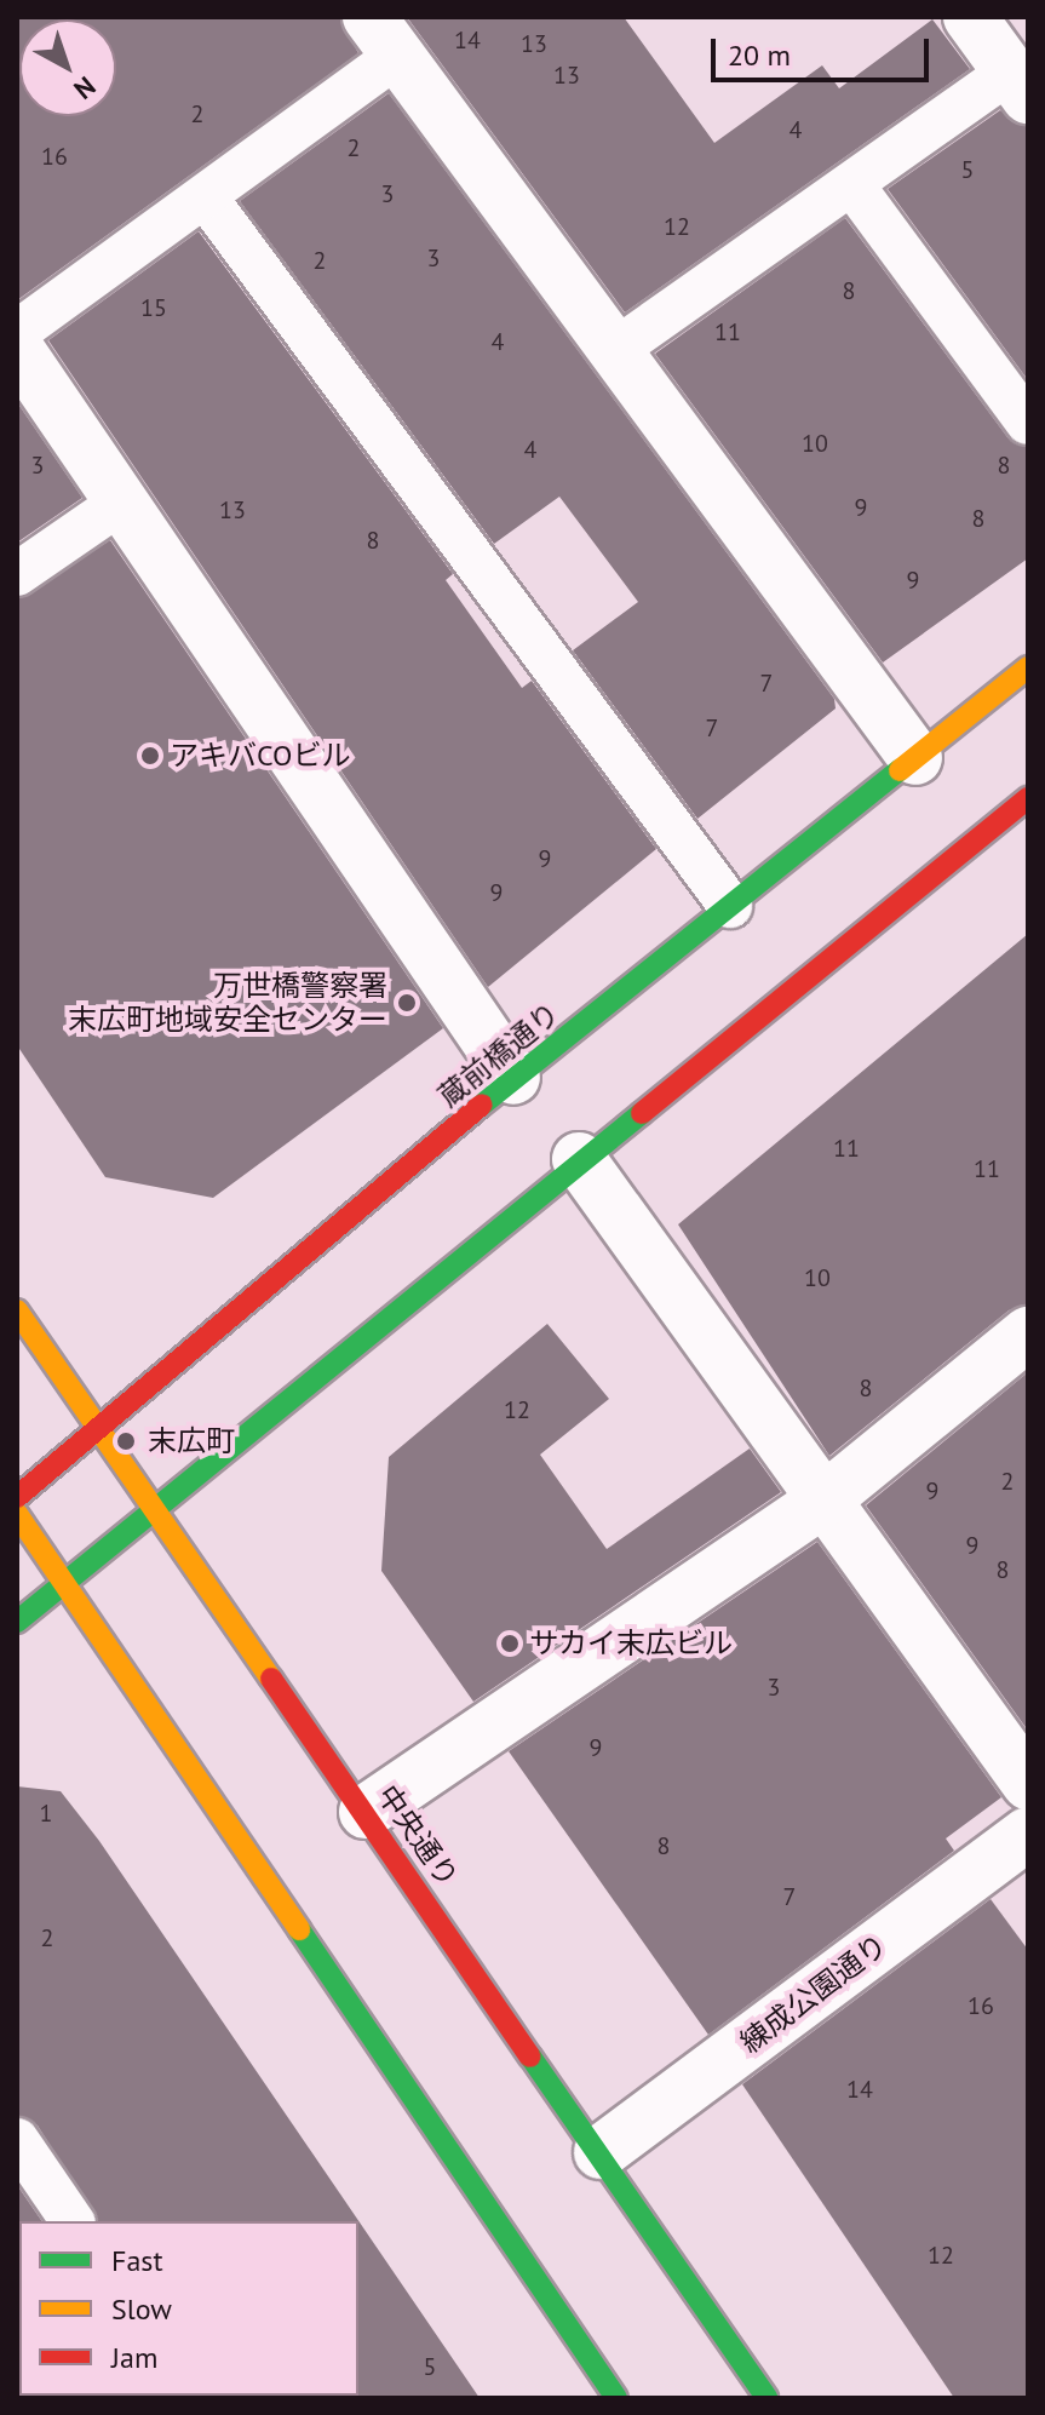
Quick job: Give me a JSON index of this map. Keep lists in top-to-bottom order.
{
  "streets": {
    "street": ["蔵前橋通り", "中央通り", "練成公園通り"]
  },
  "crossings": [
    ["蔵前橋通り", "中央通り"],
    ["中央通り", "練成公園通り"]
  ],
  "places": [
    "アキバCOビル",
    "万世橋警察署 末広町地域安全センター",
    "末広町",
    "サカイ末広ビル"
  ],
  "house_numbers": [
    "14",
    "13",
    "13",
    "2",
    "4",
    "2",
    "16",
    "5",
    "3",
    "12",
    "3",
    "2",
    "8",
    "15",
    "11",
    "4",
    "10",
    "4",
    "3",
    "8",
    "9",
    "13",
    "8",
    "8",
    "9",
    "7",
    "7",
    "9",
    "9",
    "11",
    "11",
    "10",
    "8",
    "12",
    "2",
    "9",
    "9",
    "8",
    "3",
    "9",
    "1",
    "8",
    "7",
    "2",
    "16",
    "14",
    "12",
    "5"
  ],
  "legend": ["Fast", "Slow", "Jam"],
  "scale_bar": "20 m",
  "north": "bottom right"
}
